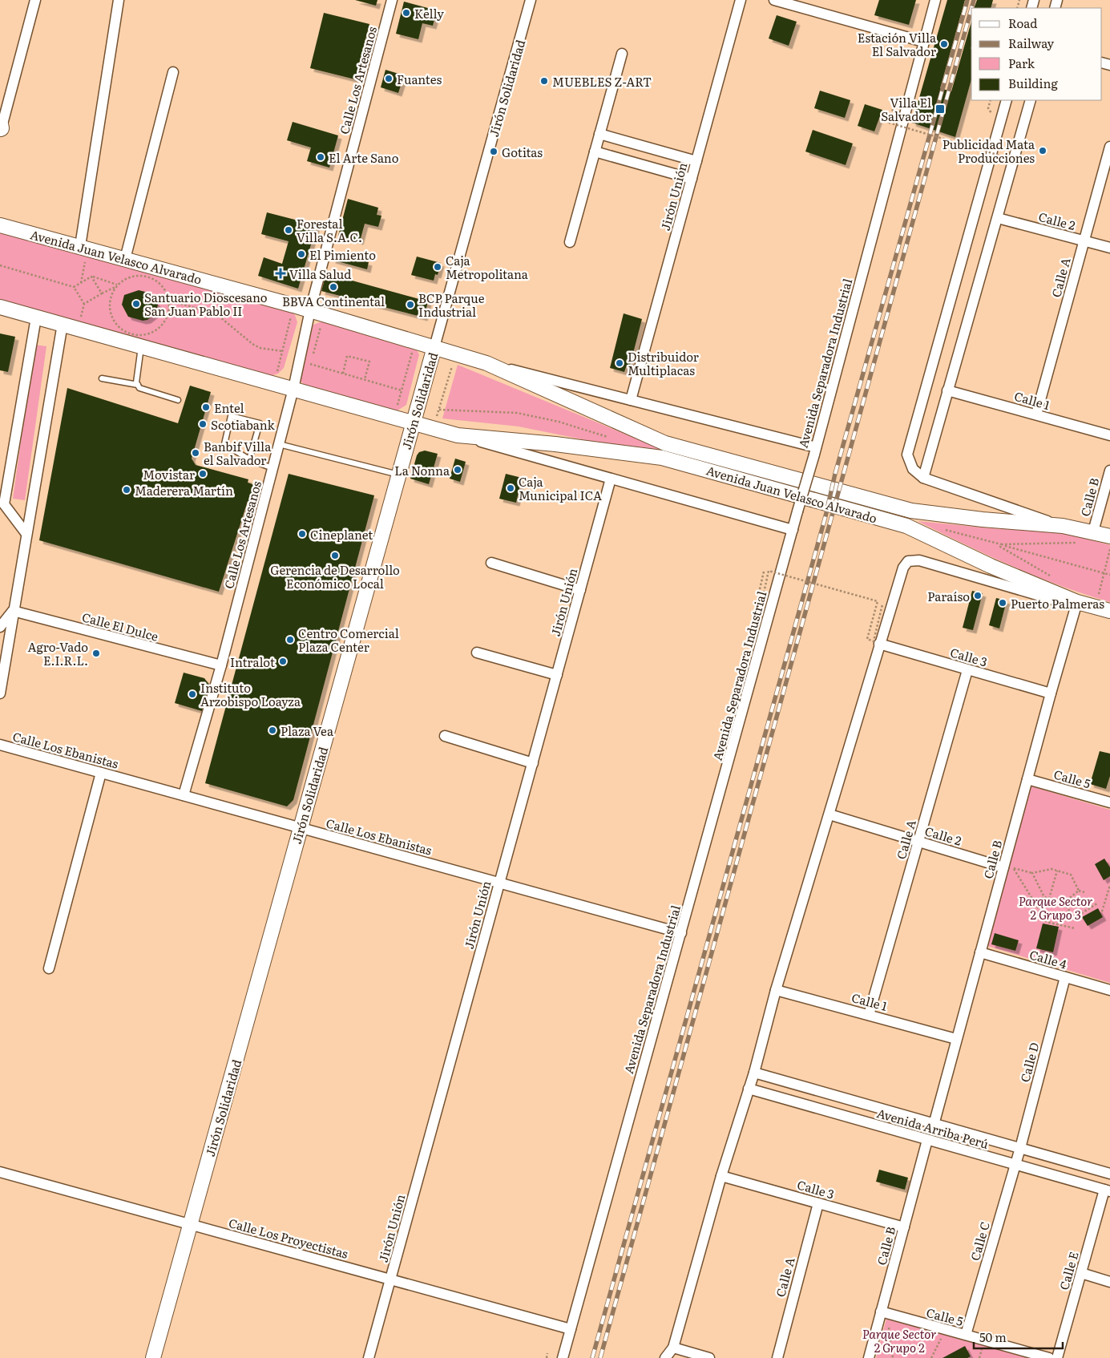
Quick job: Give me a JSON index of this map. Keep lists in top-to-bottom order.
{
  "streets": {
    "main road": ["Jirón Solidaridad", "Avenida Juan Velasco Alvarado"],
    "street": [
      "Calle Los Artesanos",
      "Jirón Unión",
      "Calle 2",
      "Calle A",
      "Avenida Separadora Industrial",
      "Calle 1",
      "Calle B",
      "Calle El Dulce",
      "Calle 3",
      "Calle Los Ebanistas",
      "Calle 5",
      "Calle 4",
      "Calle D",
      "Avenida Arriba Perú",
      "Calle Los Proyectistas",
      "Calle C",
      "Calle E"
    ]
  },
  "crossings": [
    ["Calle Los Artesanos", "Avenida Juan Velasco Alvarado"],
    ["Calle Los Artesanos", "Calle El Dulce"],
    ["Calle Los Artesanos", "Calle Los Ebanistas"],
    ["Jirón Solidaridad", "Avenida Juan Velasco Alvarado"],
    ["Jirón Solidaridad", "Calle Los Ebanistas"],
    ["Jirón Solidaridad", "Calle Los Proyectistas"],
    ["Jirón Unión", "Avenida Juan Velasco Alvarado"],
    ["Jirón Unión", "Calle Los Ebanistas"],
    ["Jirón Unión", "Calle Los Proyectistas"],
    ["Calle 2", "Calle A"],
    ["Calle 2", "Calle B"],
    ["Avenida Juan Velasco Alvarado", "Avenida Separadora Industrial"],
    ["Avenida Juan Velasco Alvarado", "Calle B"],
    ["Avenida Juan Velasco Alvarado", "Calle 3"],
    ["Calle A", "Calle 1"],
    ["Calle A", "Calle 3"],
    ["Avenida Separadora Industrial", "Calle Los Ebanistas"],
    ["Avenida Separadora Industrial", "Calle Los Proyectistas"],
    ["Calle 1", "Calle B"],
    ["Calle B", "Calle 3"],
    ["Calle B", "Calle 5"],
    ["Calle B", "Calle 4"],
    ["Calle B", "Avenida Arriba Perú"],
    ["Calle 5", "Calle C"],
    ["Calle 4", "Calle D"],
    ["Calle D", "Avenida Arriba Perú"],
    ["Calle D", "Calle C"],
    ["Avenida Arriba Perú", "Calle C"],
    ["Avenida Arriba Perú", "Calle E"]
  ],
  "parks": ["Parque Sector 2 Grupo 3", "Parque Sector 2 Grupo 2"],
  "places": {
    "other": [
      "Kelly",
      "Estación Villa El Salvador",
      "Fuantes",
      "MUEBLES Z-ART",
      "Publicidad Mata Producciones",
      "Gotitas",
      "El Arte Sano",
      "Forestal Villa S.A.C.",
      "El Pimiento",
      "Caja Metropolitana",
      "BBVA Continental",
      "Santuario Dioscesano San Juan Pablo II",
      "BCP Parque Industrial",
      "Distribuidor Multiplacas",
      "Entel",
      "Scotiabank",
      "Banbif Villa el Salvador",
      "La Nonna",
      "Movistar",
      "Caja Municipal ICA",
      "Maderera Martín",
      "Cineplanet",
      "Gerencia de Desarrollo Económico Local",
      "Paraíso",
      "Puerto Palmeras",
      "Centro Comercial Plaza Center",
      "Agro-Vado E.I.R.L.",
      "Intralot",
      "Instituto Arzobispo Loayza",
      "Plaza Vea"
    ],
    "transit": ["Villa El Salvador"],
    "health": ["Villa Salud"]
  },
  "legend": [
    "Road",
    "Railway",
    "Park",
    "Building"
  ],
  "scale_bar": "50 m"
}
